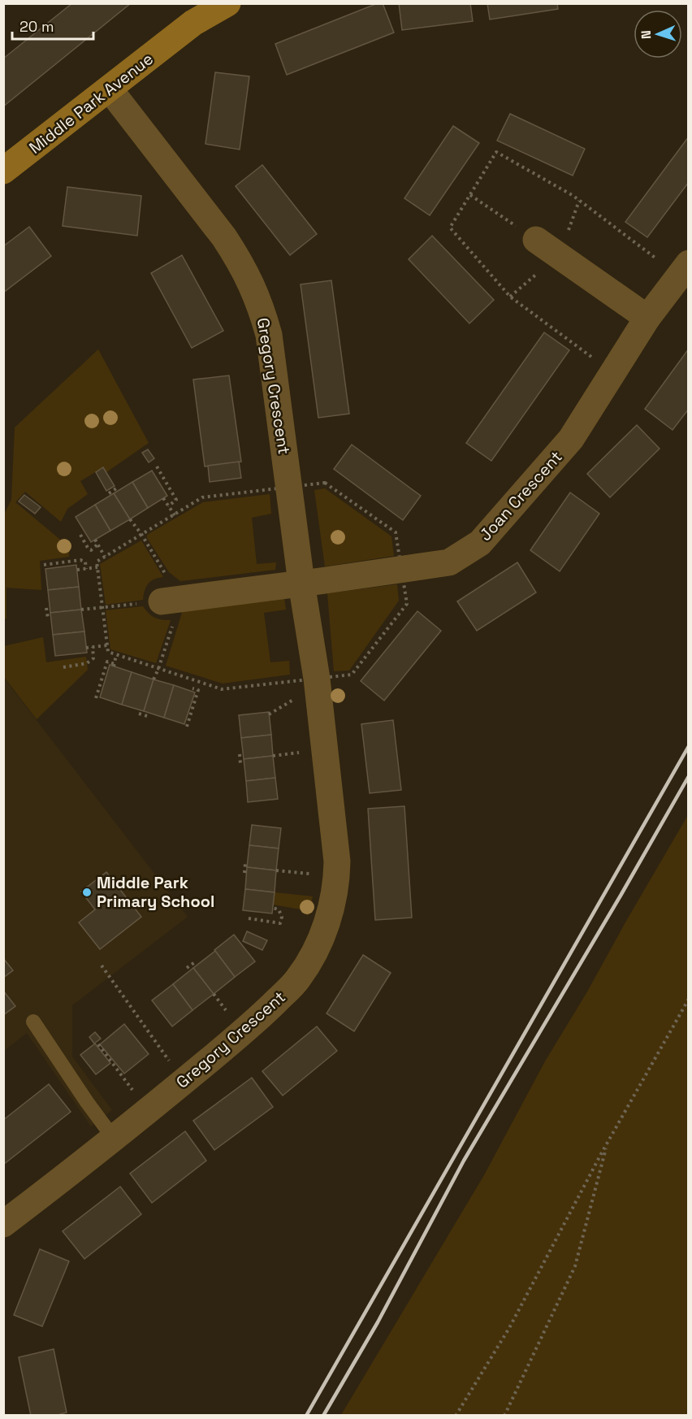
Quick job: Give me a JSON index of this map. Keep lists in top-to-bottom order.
{
  "streets": {
    "street": ["Middle Park Avenue", "Gregory Crescent", "Joan Crescent"]
  },
  "crossings": [
    ["Middle Park Avenue", "Gregory Crescent"],
    ["Gregory Crescent", "Joan Crescent"]
  ],
  "places": ["Middle Park Primary School"],
  "scale_bar": "20 m",
  "north": "left"
}
